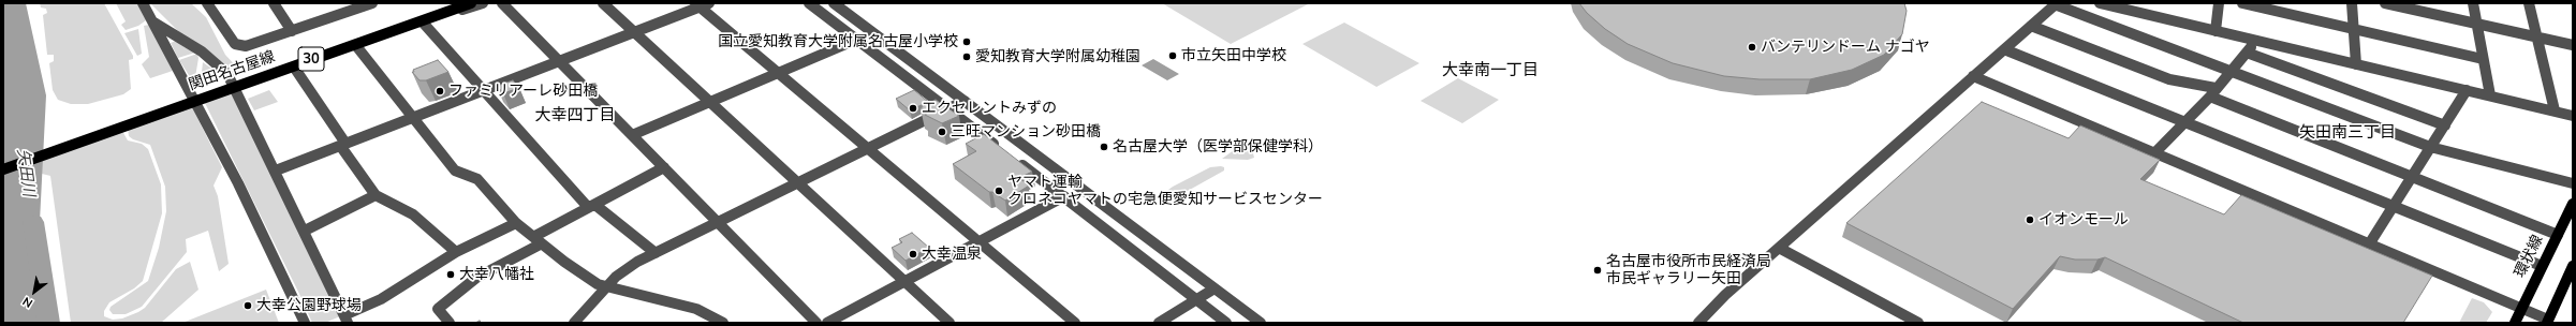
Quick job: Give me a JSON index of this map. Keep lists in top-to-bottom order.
{
  "streets": {
    "main road": ["30", "関田名古屋線", "環状線"]
  },
  "districts": ["大幸南一丁目", "大幸四丁目", "矢田南三丁目"],
  "water": ["矢田川"],
  "places": [
    "国立愛知教育大学附属名古屋小学校",
    "バンテリンドーム ナゴヤ",
    "市立矢田中学校",
    "愛知教育大学附属幼稚園",
    "ファミリアーレ砂田橋",
    "エクセレントみずの",
    "三旺マンション砂田橋",
    "名古屋大学（医学部保健学科）",
    "ヤマト運輸 クロネコヤマトの宅急便愛知サービスセンター",
    "イオンモール",
    "大幸温泉",
    "名古屋市役所市民経済局 市民ギャラリー矢田",
    "大幸八幡社",
    "大幸公園野球場"
  ],
  "north": "bottom left"
}
